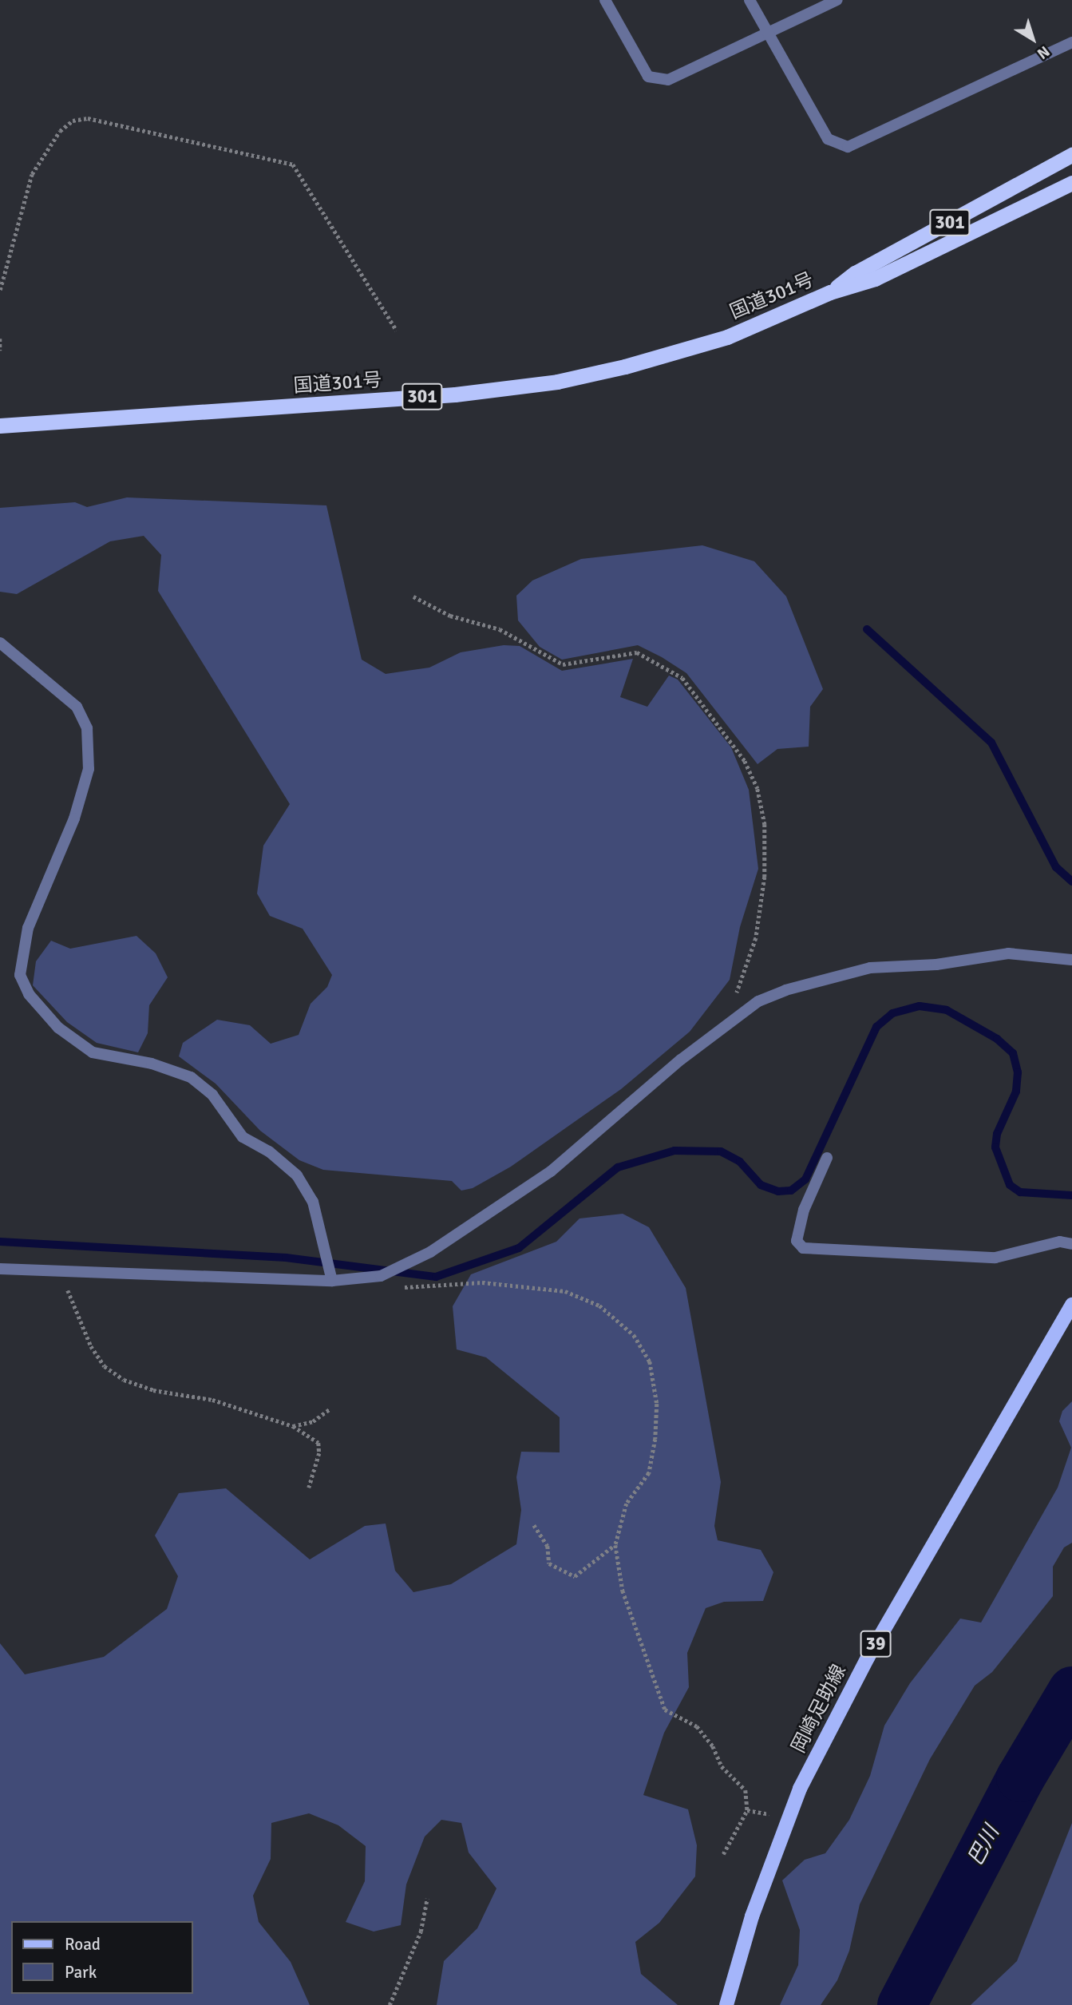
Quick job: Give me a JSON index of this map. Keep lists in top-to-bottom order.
{
  "streets": {
    "highway": ["301", "国道301号"],
    "main road": ["39", "岡崎足助線"]
  },
  "water": ["巴川"],
  "legend": ["Road", "Park"],
  "north": "bottom right"
}
